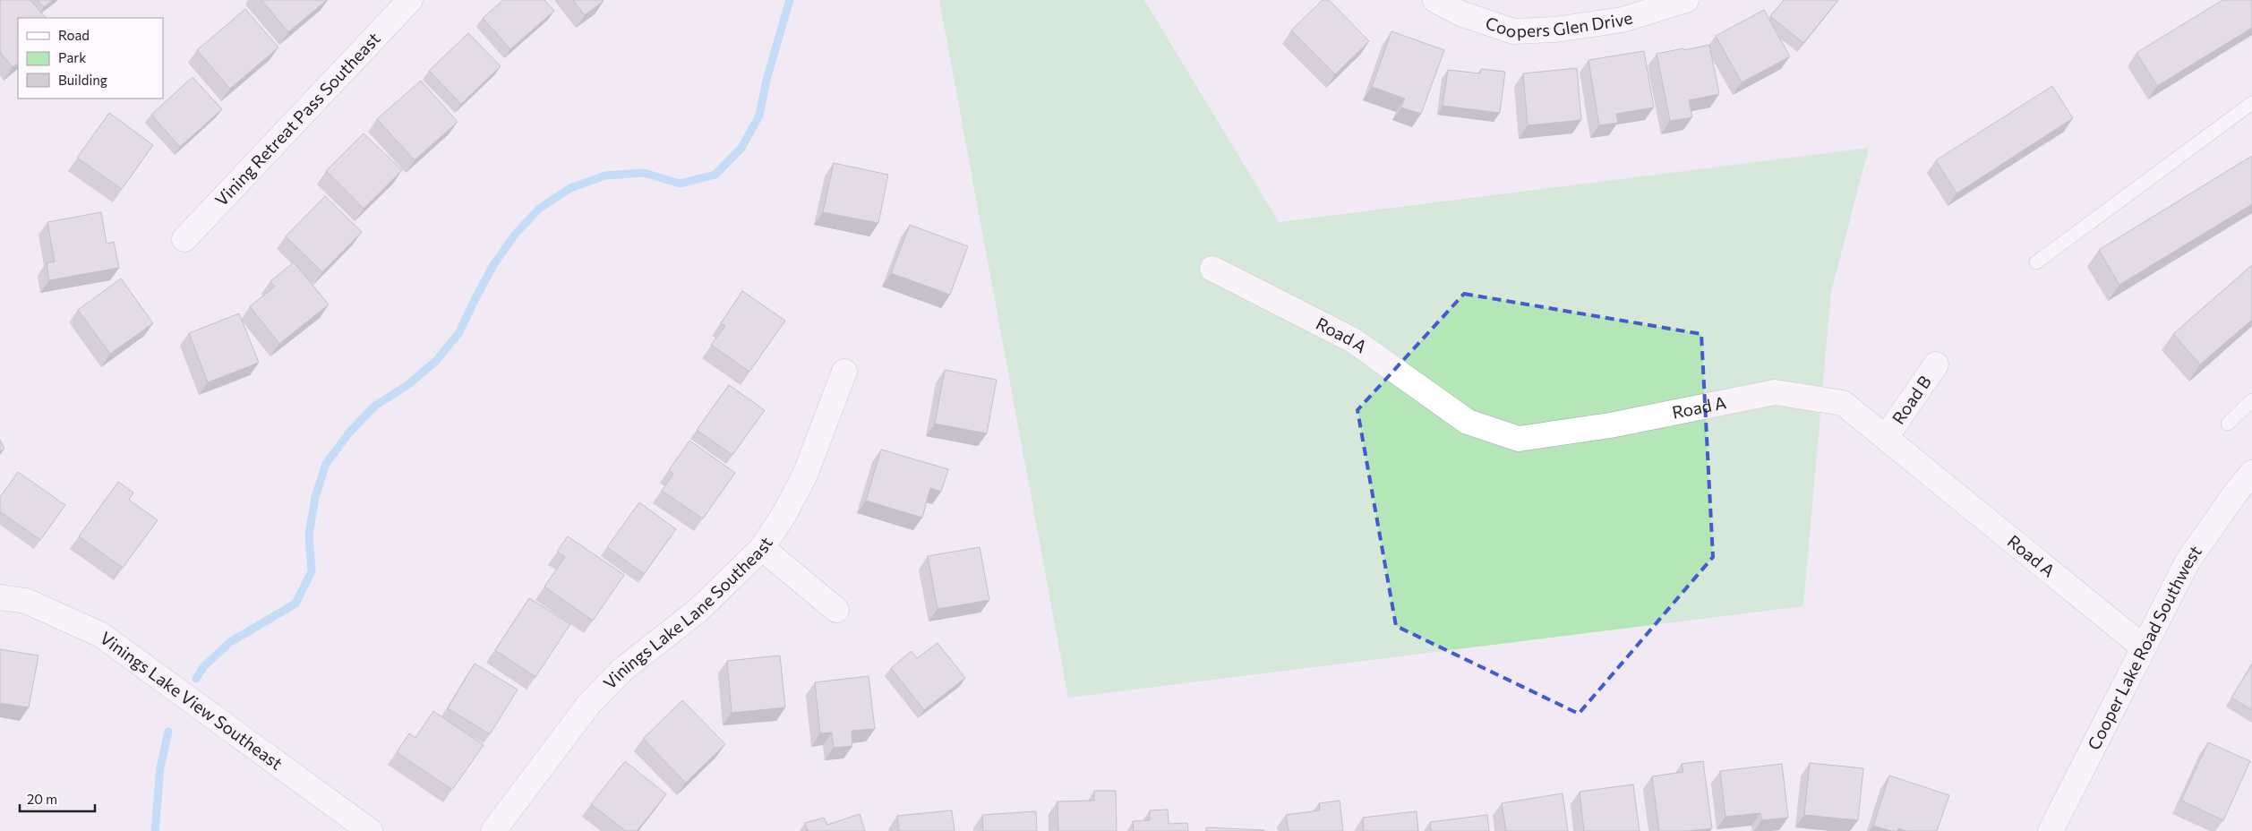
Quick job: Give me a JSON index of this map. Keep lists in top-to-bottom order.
{
  "streets": {
    "street": [
      "Coopers Glen Drive",
      "Vining Retreat Pass Southeast",
      "Road A",
      "Road B",
      "Vinings Lake Lane Southeast",
      "Cooper Lake Road Southwest",
      "Vinings Lake View Southeast"
    ]
  },
  "crossings": [
    ["Road A", "Road B"],
    ["Road A", "Cooper Lake Road Southwest"]
  ],
  "legend": ["Road", "Park", "Building"],
  "scale_bar": "20 m"
}
